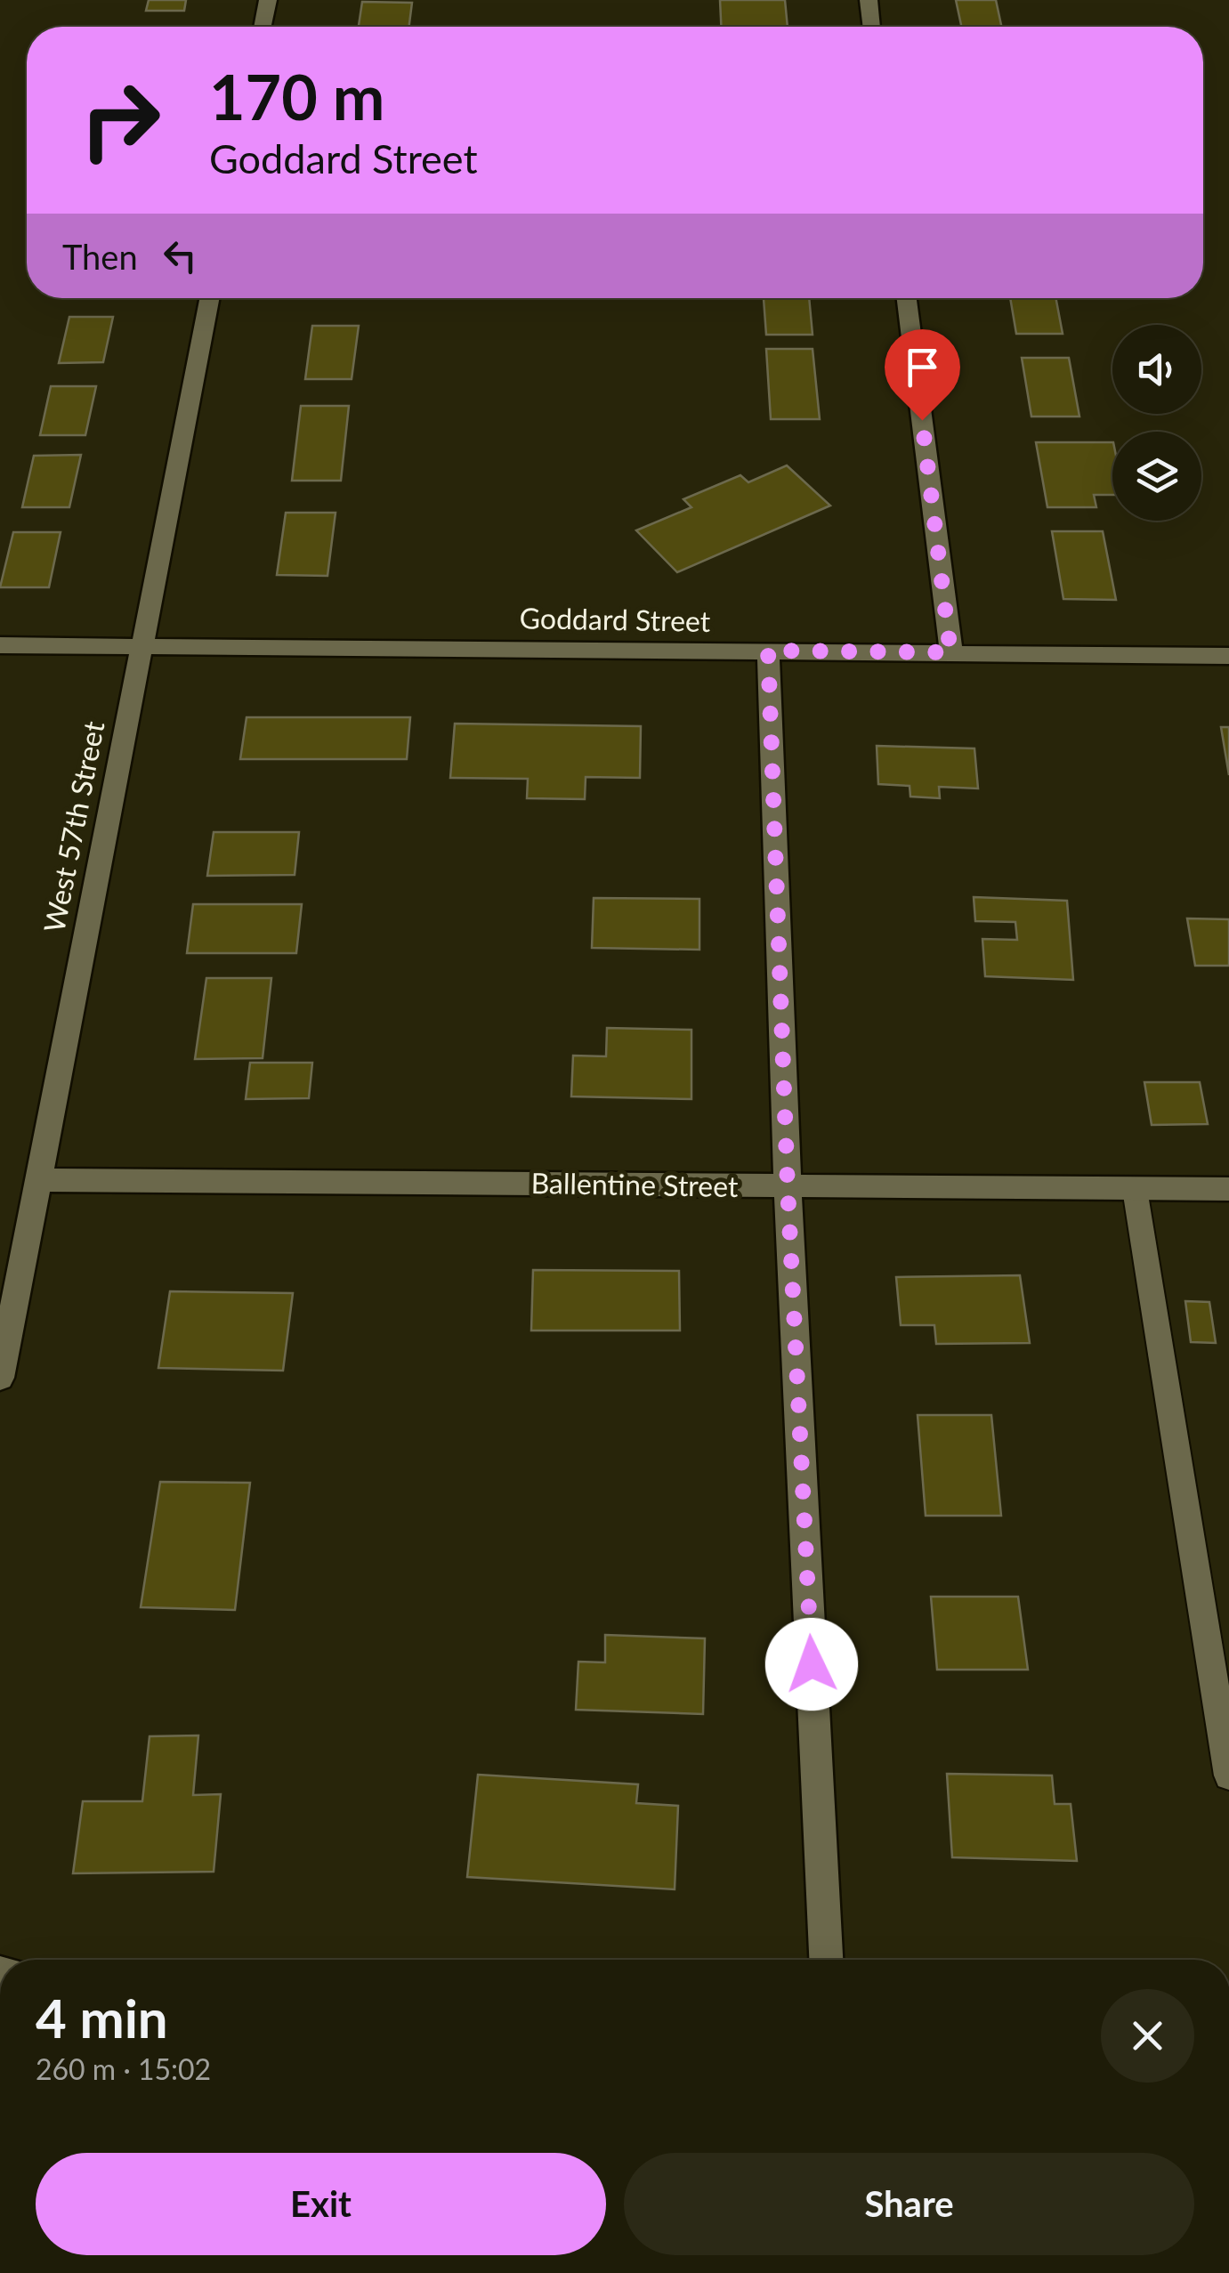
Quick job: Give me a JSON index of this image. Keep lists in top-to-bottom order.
{
  "streets": {
    "street": ["Goddard Street", "West 57th Street", "Ballentine Street"]
  },
  "crossings": [
    ["Goddard Street", "West 57th Street"],
    ["West 57th Street", "Ballentine Street"]
  ],
  "page": {
    "turn": ["170 m", "Goddard Street"],
    "then": "Then",
    "heading": ["4 min", "260 m · 15:02"],
    "buttons": ["Exit", "Share"]
  }
}
